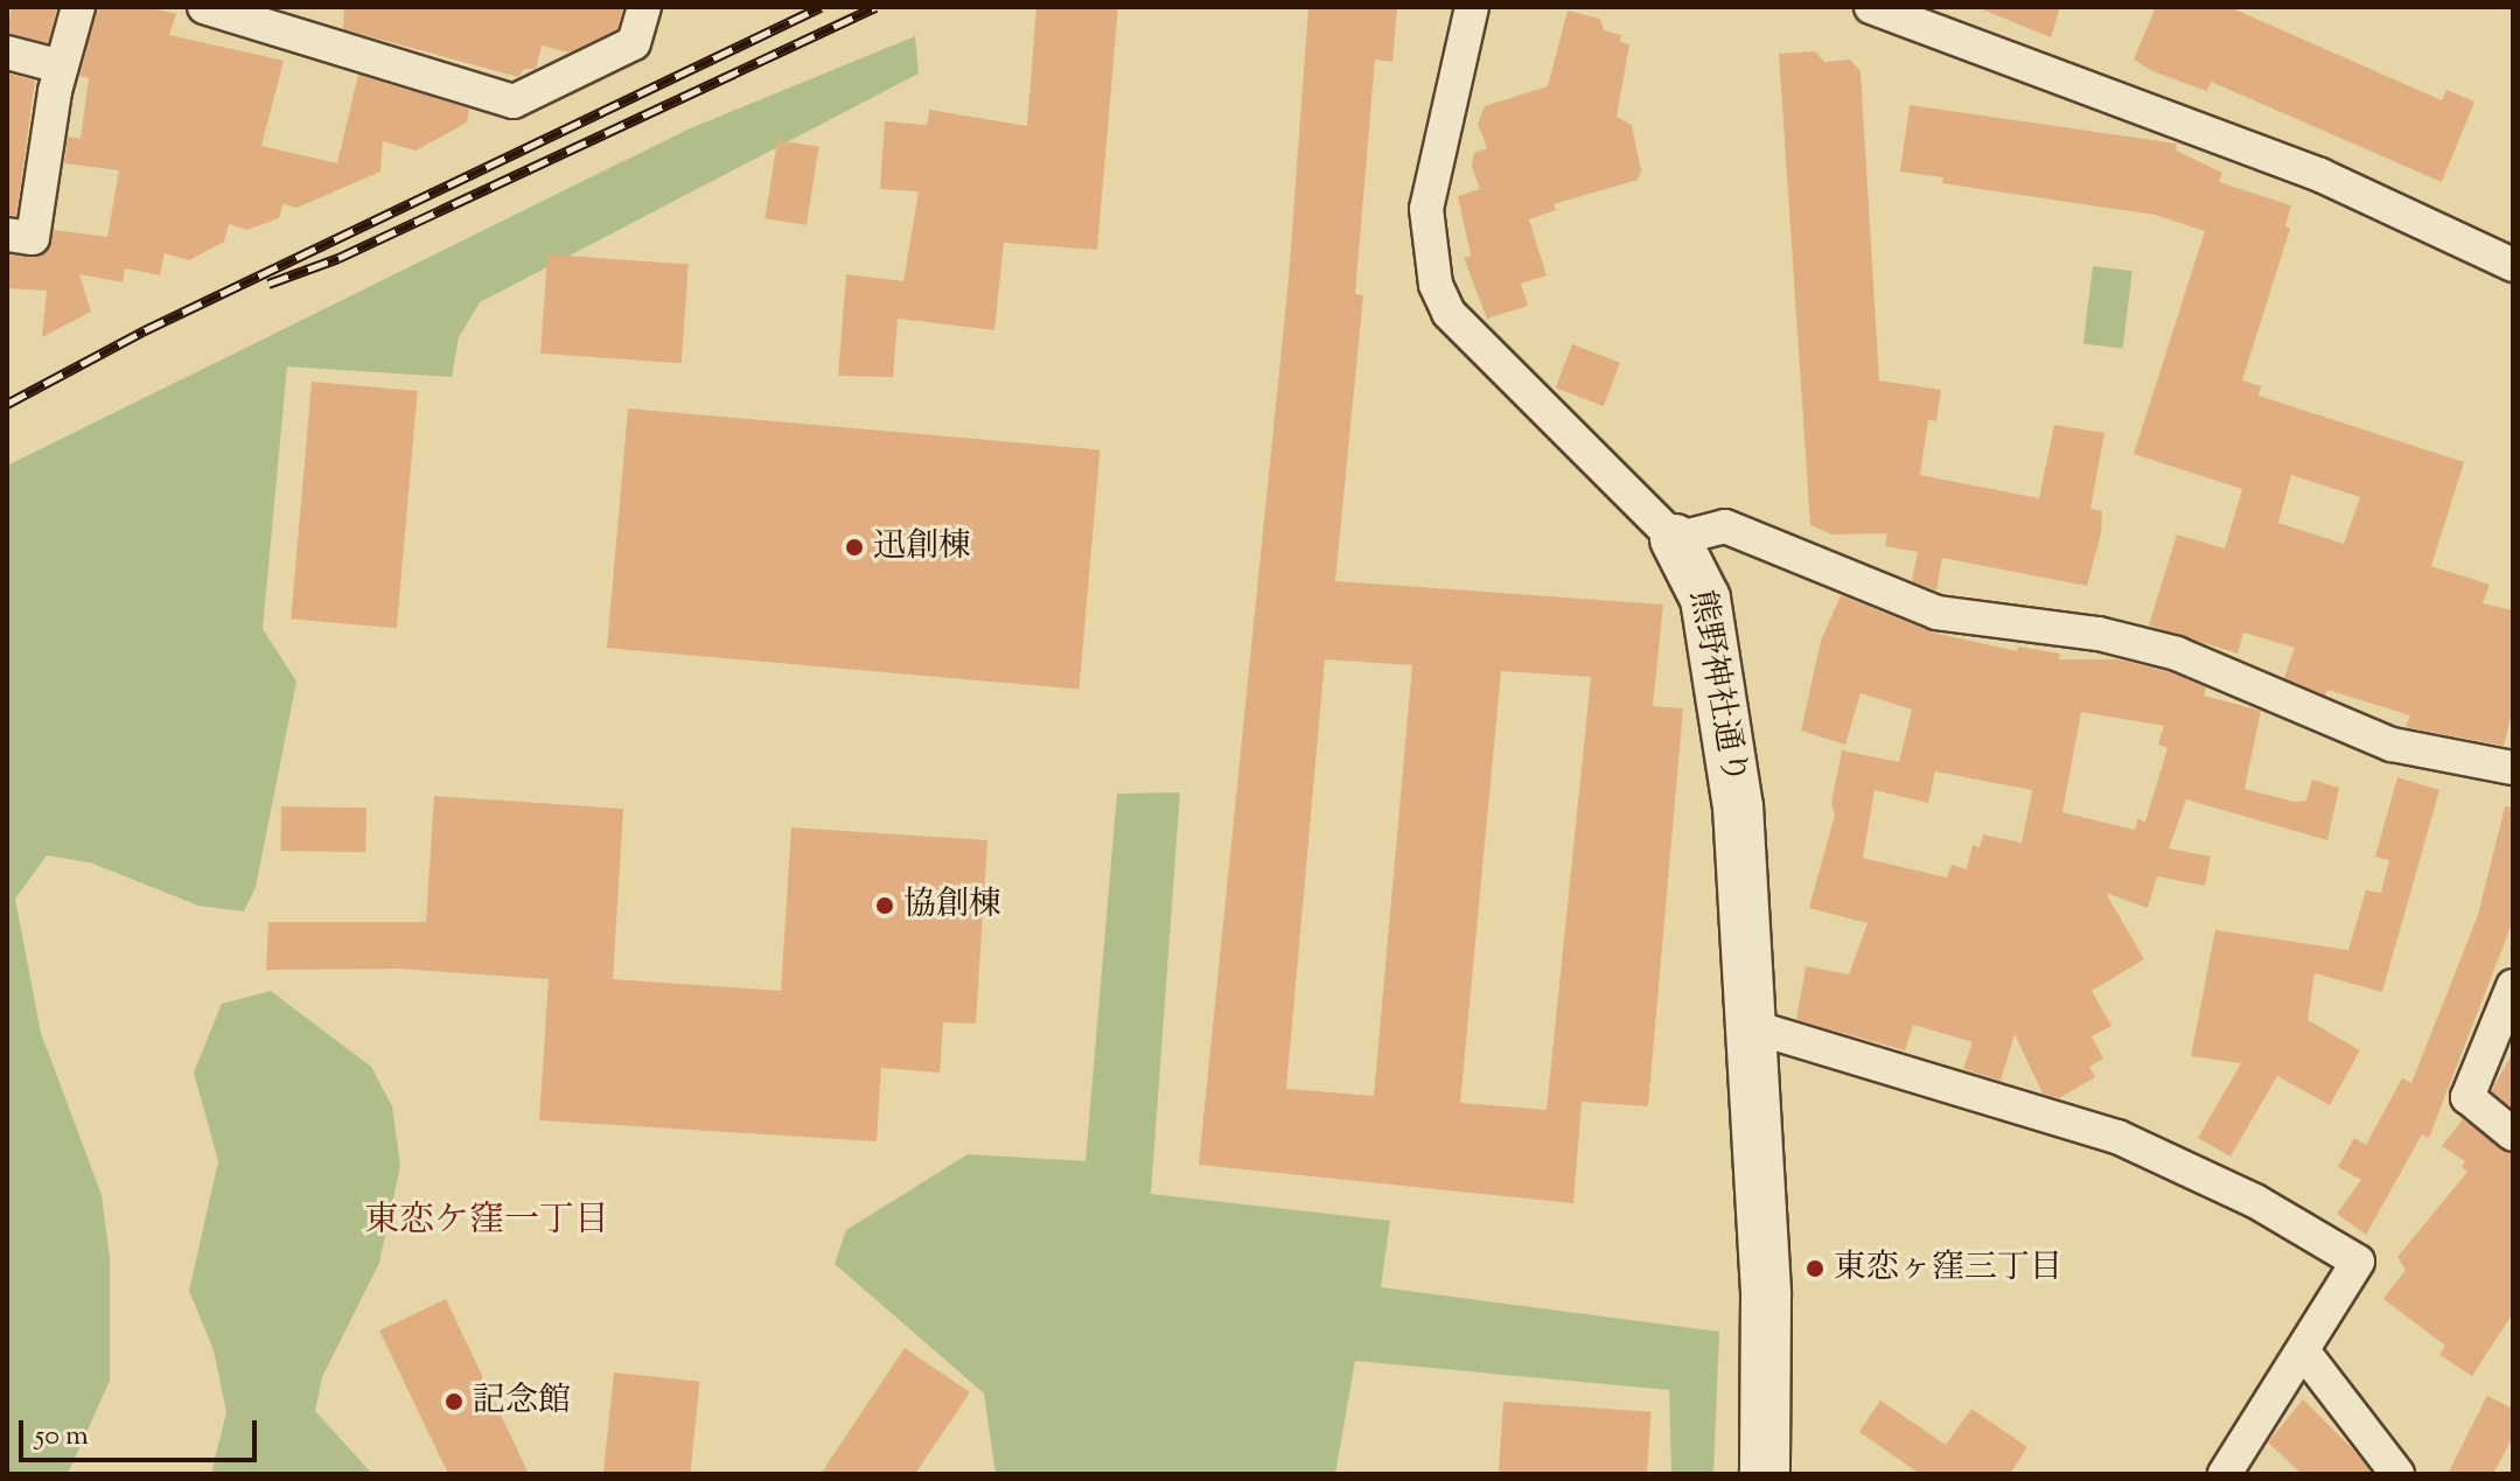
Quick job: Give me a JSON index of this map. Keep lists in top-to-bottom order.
{
  "streets": {
    "main road": ["熊野神社通り"]
  },
  "districts": ["東恋ケ窪一丁目"],
  "places": [
    "迅創棟",
    "協創棟",
    "東恋ヶ窪三丁目",
    "記念館"
  ],
  "scale_bar": "50 m"
}
